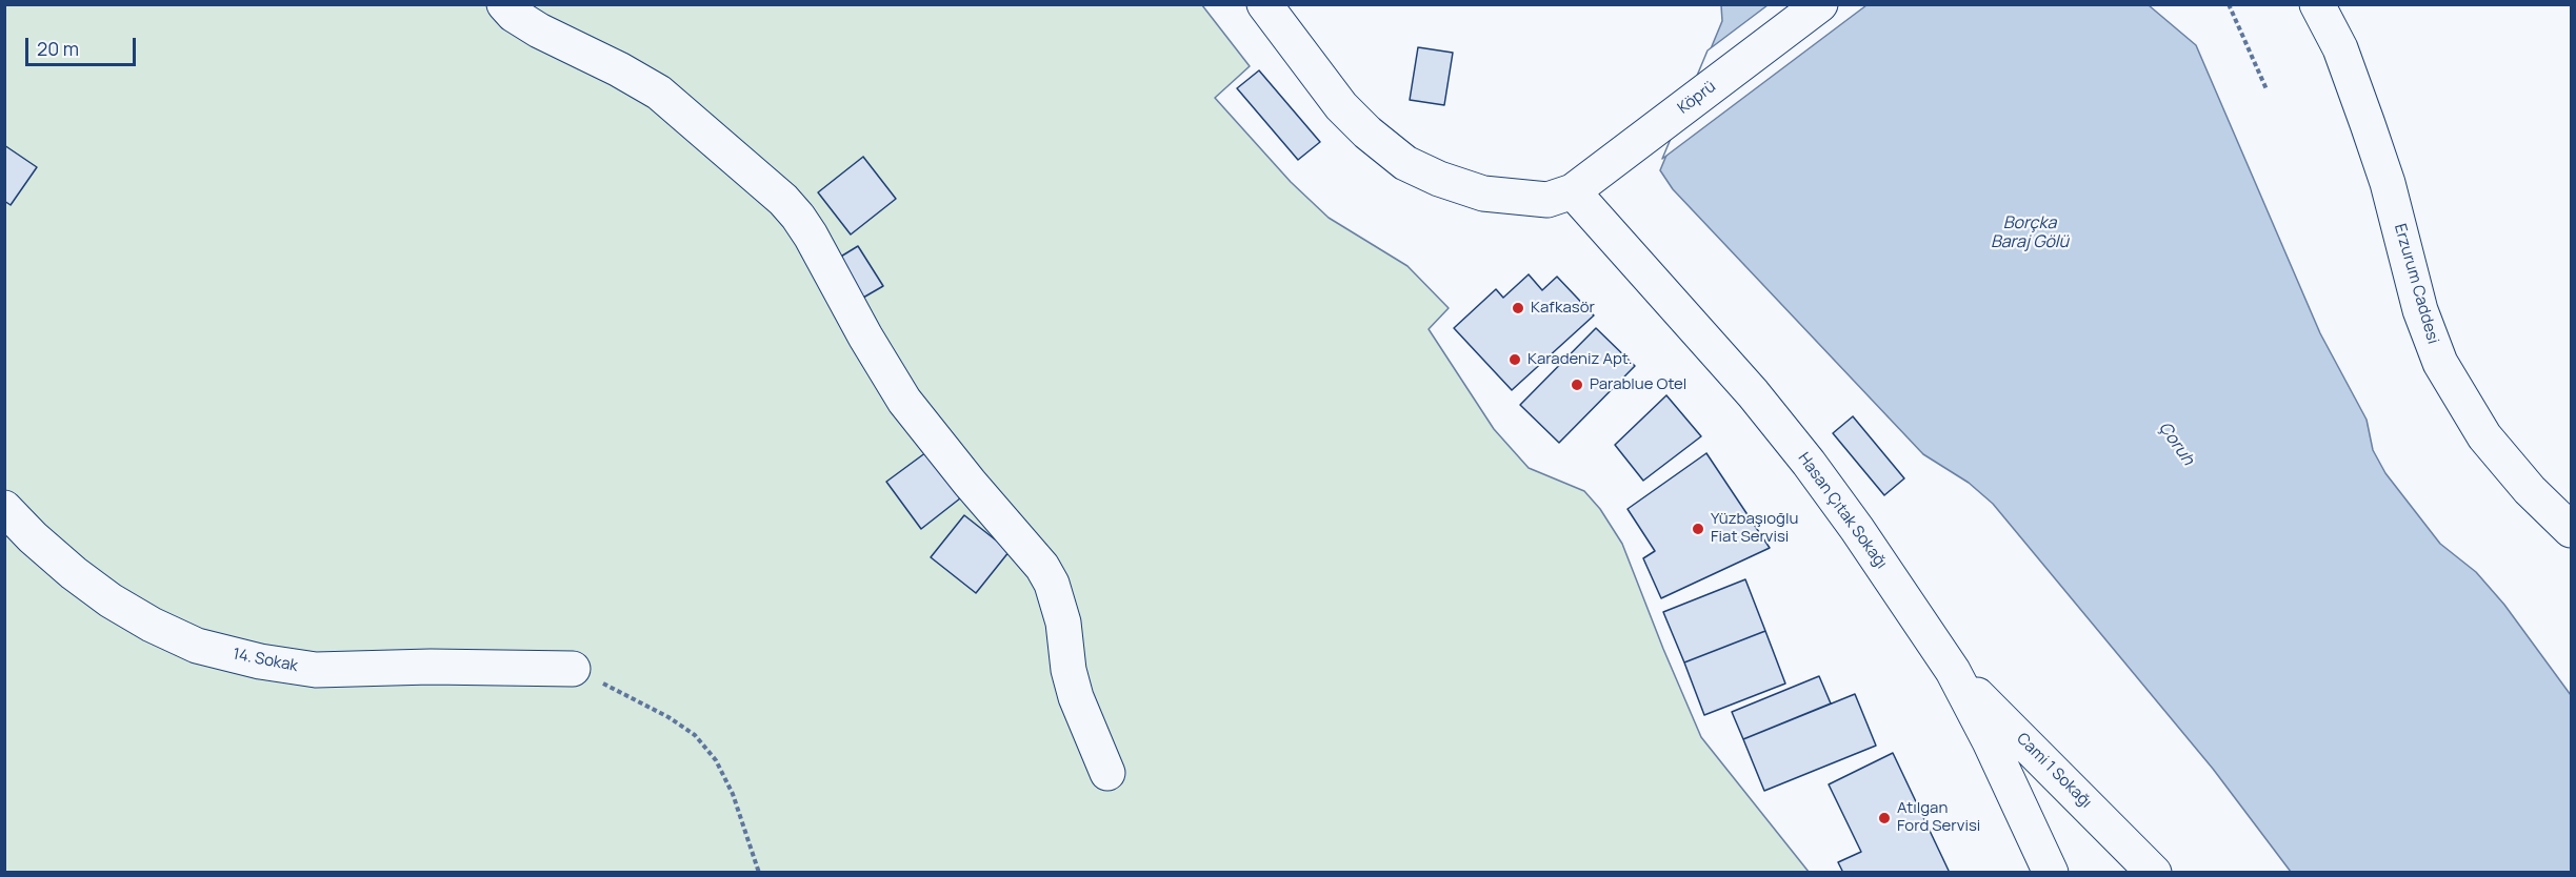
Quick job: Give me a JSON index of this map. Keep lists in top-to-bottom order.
{
  "streets": {
    "street": [
      "Köprü",
      "Erzurum Caddesi",
      "Hasan Çıtak Sokağı",
      "14. Sokak",
      "Cami 1 Sokağı"
    ]
  },
  "crossings": [
    ["Köprü", "Hasan Çıtak Sokağı"],
    ["Hasan Çıtak Sokağı", "Cami 1 Sokağı"]
  ],
  "water": ["Borçka Baraj Gölü", "Çoruh"],
  "places": [
    "Kafkasör",
    "Karadeniz Apt.",
    "Parablue Otel",
    "Yüzbaşıoğlu Fiat Servisi",
    "Atılgan Ford Servisi"
  ],
  "scale_bar": "20 m"
}
